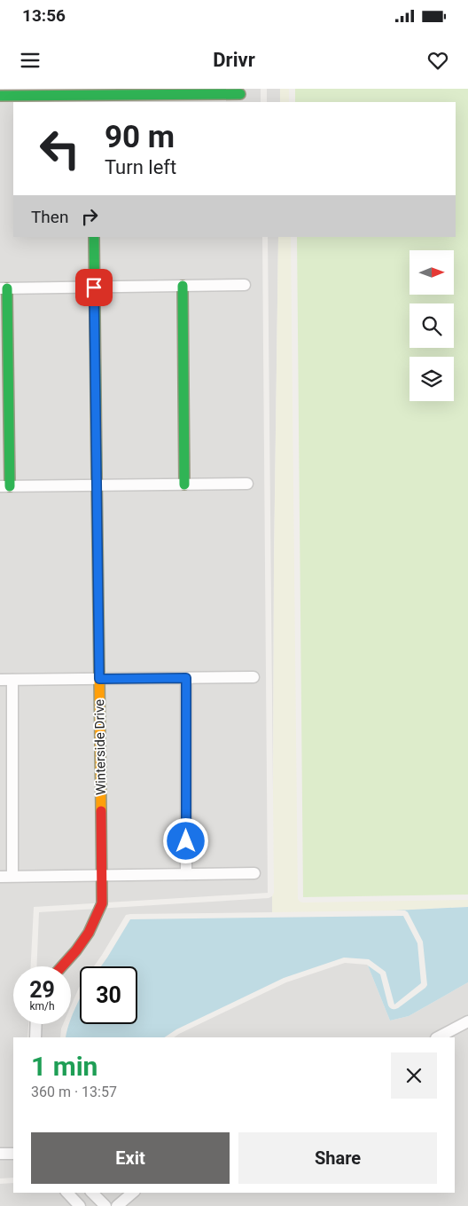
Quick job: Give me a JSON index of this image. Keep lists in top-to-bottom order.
{
  "streets": {
    "street": ["Winterside Drive"]
  },
  "north": "right",
  "page": {
    "status": "13:56",
    "header": "Drivr",
    "turn": ["90 m", "Turn left"],
    "then": "Then",
    "speed": "29 km/h",
    "limit": "30",
    "heading": ["1 min", "360 m · 13:57"],
    "buttons": ["Exit", "Share"]
  }
}
